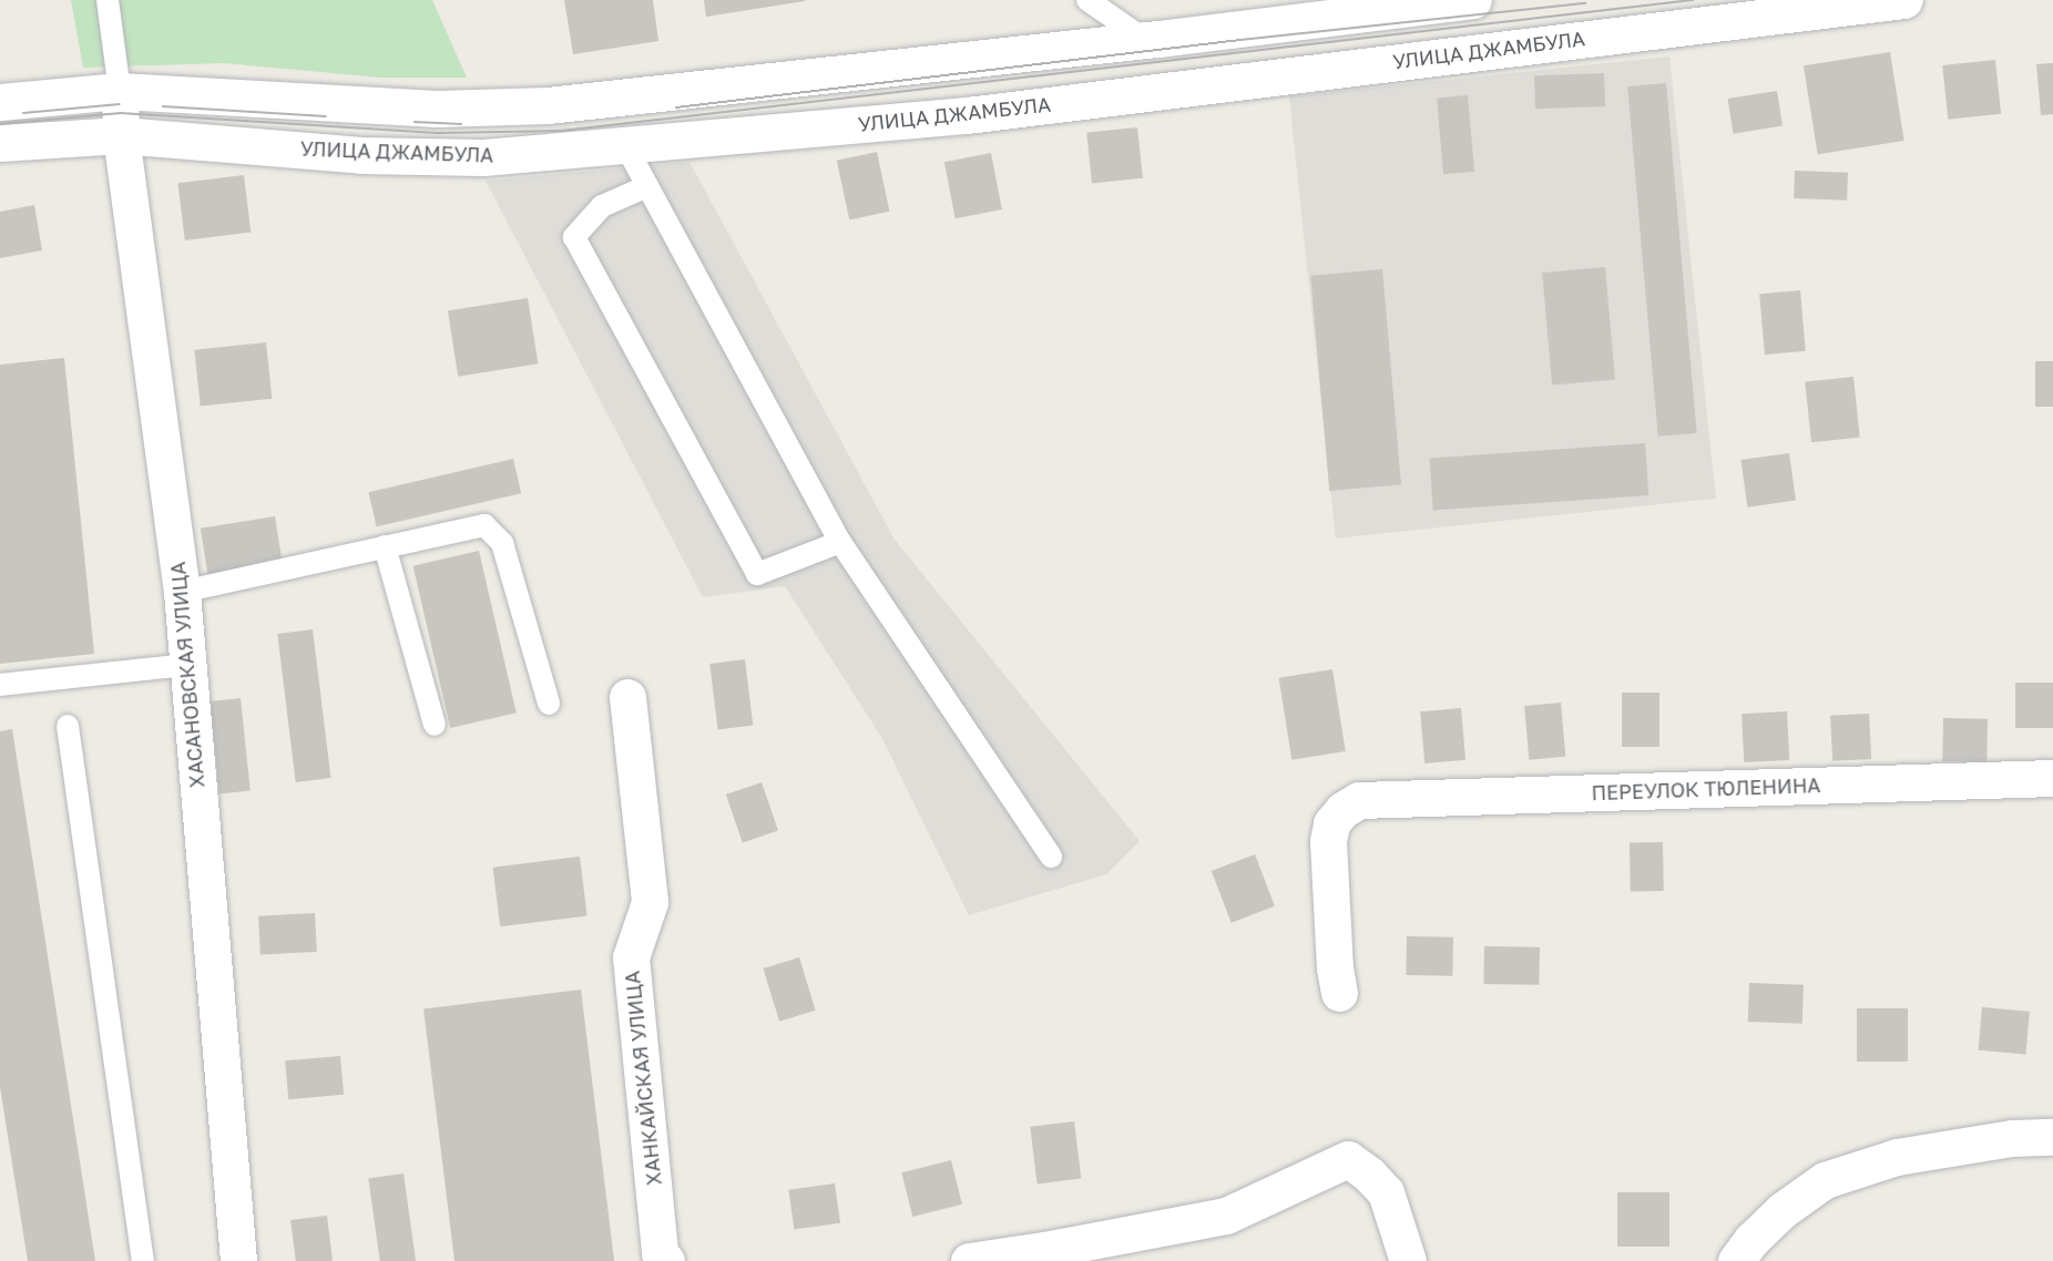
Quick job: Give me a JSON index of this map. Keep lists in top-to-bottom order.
{
  "streets": {
    "street": [
      "УЛИЦА ДЖАМБУЛА",
      "ХАСАНОВСКАЯ УЛИЦА",
      "ПЕРЕУЛОК ТЮЛЕНИНА",
      "ХАНКАЙСКАЯ УЛИЦА"
    ]
  },
  "crossings": [
    ["УЛИЦА ДЖАМБУЛА", "ХАСАНОВСКАЯ УЛИЦА"]
  ]
}
